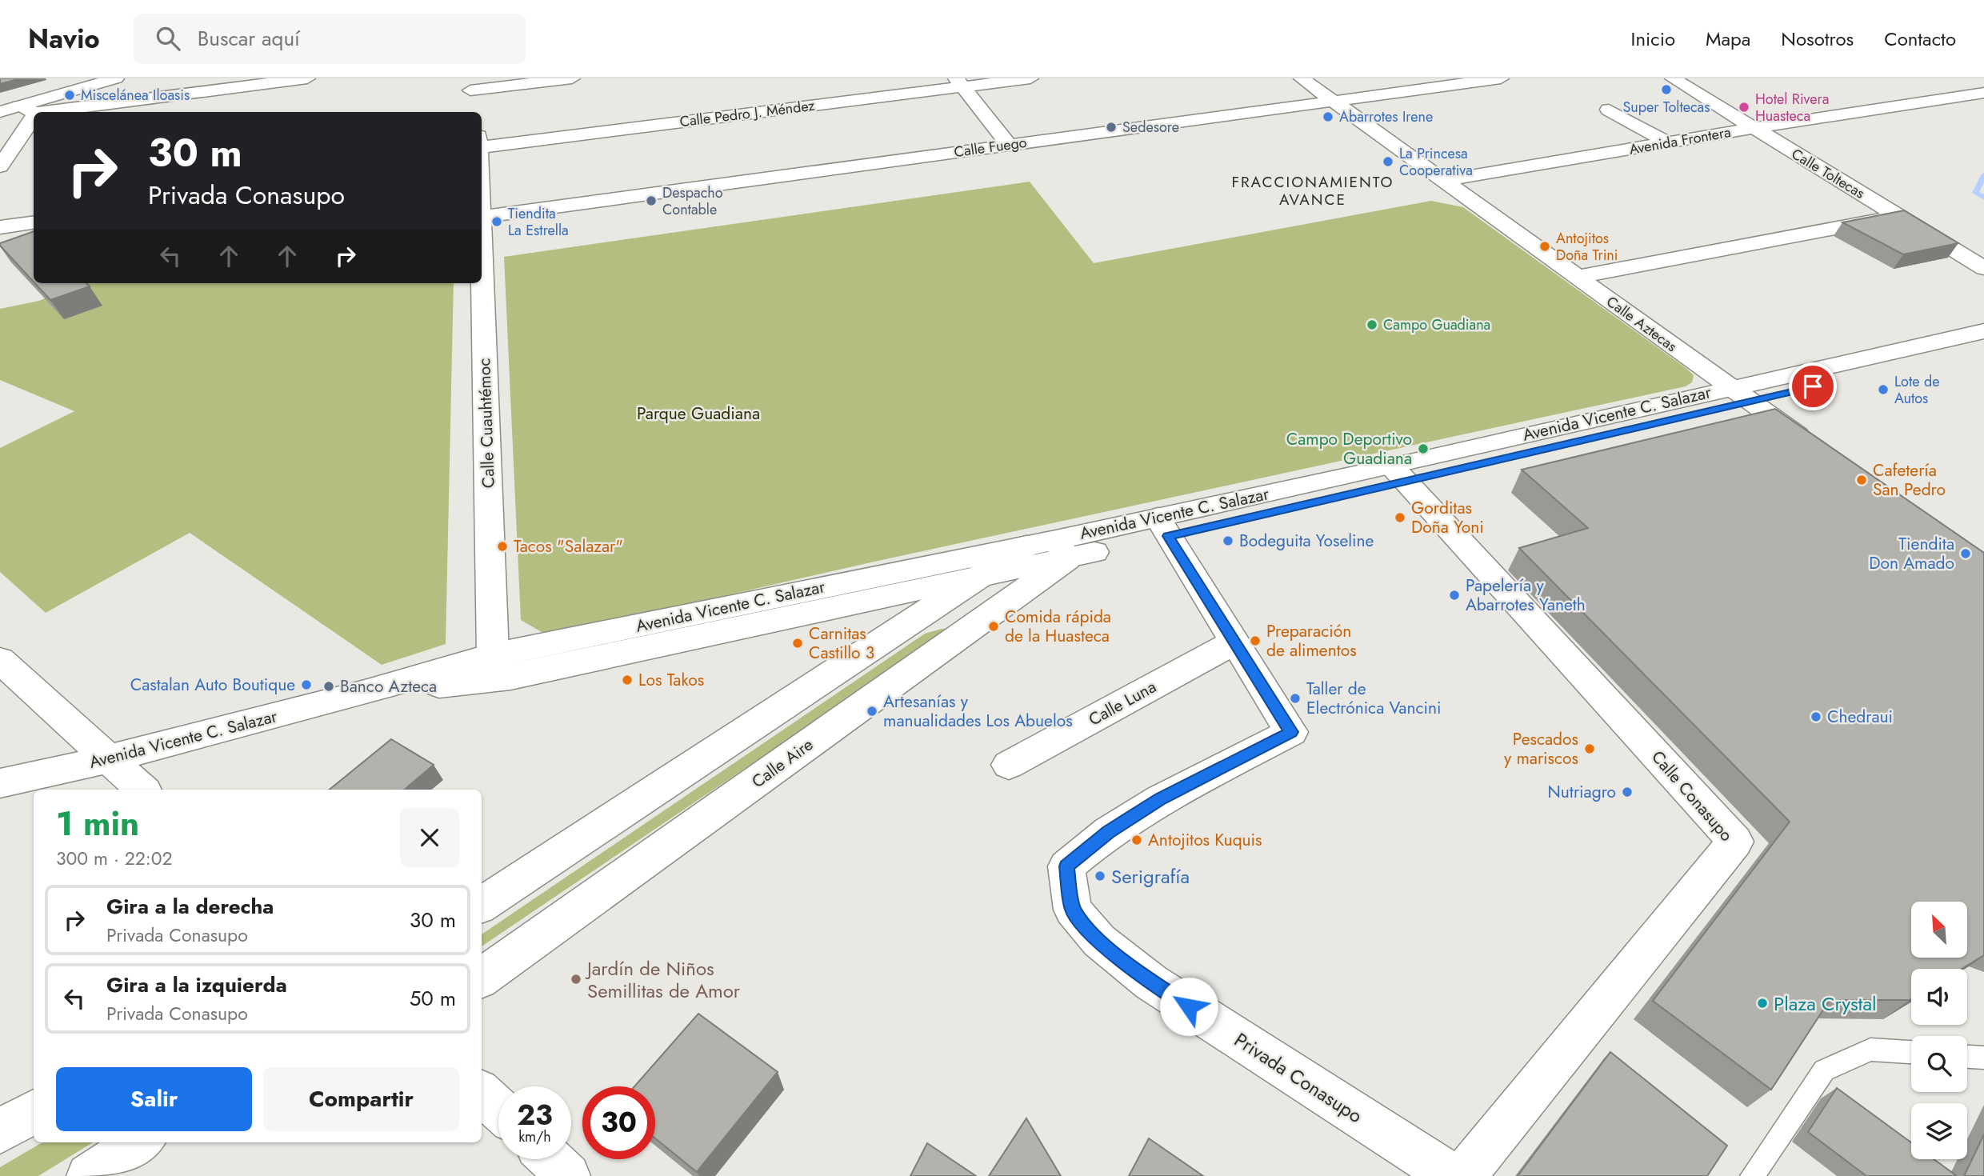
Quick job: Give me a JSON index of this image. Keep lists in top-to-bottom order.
{
  "streets": {
    "street": [
      "Calle Pedro J. Méndez",
      "Avenida Frontera",
      "Calle Fuego",
      "Calle Toltecas",
      "Calle Aztecas",
      "Avenida Vicente C. Salazar",
      "Calle Cuauhtémoc",
      "Calle Luna",
      "Calle Aire",
      "Calle Conasupo",
      "Privada Conasupo"
    ]
  },
  "crossings": [
    ["Avenida Frontera", "Calle Toltecas"],
    ["Avenida Frontera", "Calle Aztecas"],
    ["Calle Fuego", "Calle Aztecas"],
    ["Calle Aztecas", "Avenida Vicente C. Salazar"],
    ["Avenida Vicente C. Salazar", "Calle Cuauhtémoc"],
    ["Avenida Vicente C. Salazar", "Calle Aire"],
    ["Avenida Vicente C. Salazar", "Calle Conasupo"],
    ["Avenida Vicente C. Salazar", "Privada Conasupo"],
    ["Calle Luna", "Privada Conasupo"]
  ],
  "districts": ["FRACCIONAMIENTO AVANCE"],
  "parks": ["Parque Guadiana"],
  "places": [
    "Super Toltecas",
    "Miscelánea Iloasis",
    "Hotel Rivera Huasteca",
    "Abarrotes Irene",
    "Sedesore",
    "La Princesa Cooperativa",
    "Despacho Contable",
    "Tiendita La Estrella",
    "Antojitos Doña Trini",
    "Campo Guadiana",
    "Lote de Autos",
    "Campo Deportivo Guadiana",
    "Cafetería San Pedro",
    "Gorditas Doña Yoni",
    "Bodeguita Yoseline",
    "Tacos \"Salazar\"",
    "Tiendita Don Amado",
    "Papelería y Abarrotes Yaneth",
    "Comida rápida de la Huasteca",
    "Preparación de alimentos",
    "Carnitas Castillo 3",
    "Los Takos",
    "Castalan Auto Boutique",
    "Banco Azteca",
    "Taller de Electrónica Vancini",
    "Artesanías y manualidades Los Abuelos",
    "Chedraui",
    "Pescados y mariscos",
    "Nutriagro",
    "Antojitos Kuquis",
    "Serigrafía",
    "Jardín de Niños Semillitas de Amor",
    "Plaza Crystal"
  ],
  "north": "top left",
  "page": {
    "header": "Navio",
    "search": "Buscar aquí",
    "nav": [
      "Inicio",
      "Mapa",
      "Nosotros",
      "Contacto"
    ],
    "turn": ["30 m", "Privada Conasupo"],
    "heading": ["1 min", "300 m · 22:02"],
    "list": [
      {
        "name": "Gira a la derecha",
        "note": "Privada Conasupo",
        "value": "30 m"
      },
      {
        "name": "Gira a la izquierda",
        "note": "Privada Conasupo",
        "value": "50 m"
      }
    ],
    "buttons": ["Salir", "Compartir"],
    "speed": "23 km/h",
    "limit": "30"
  }
}
